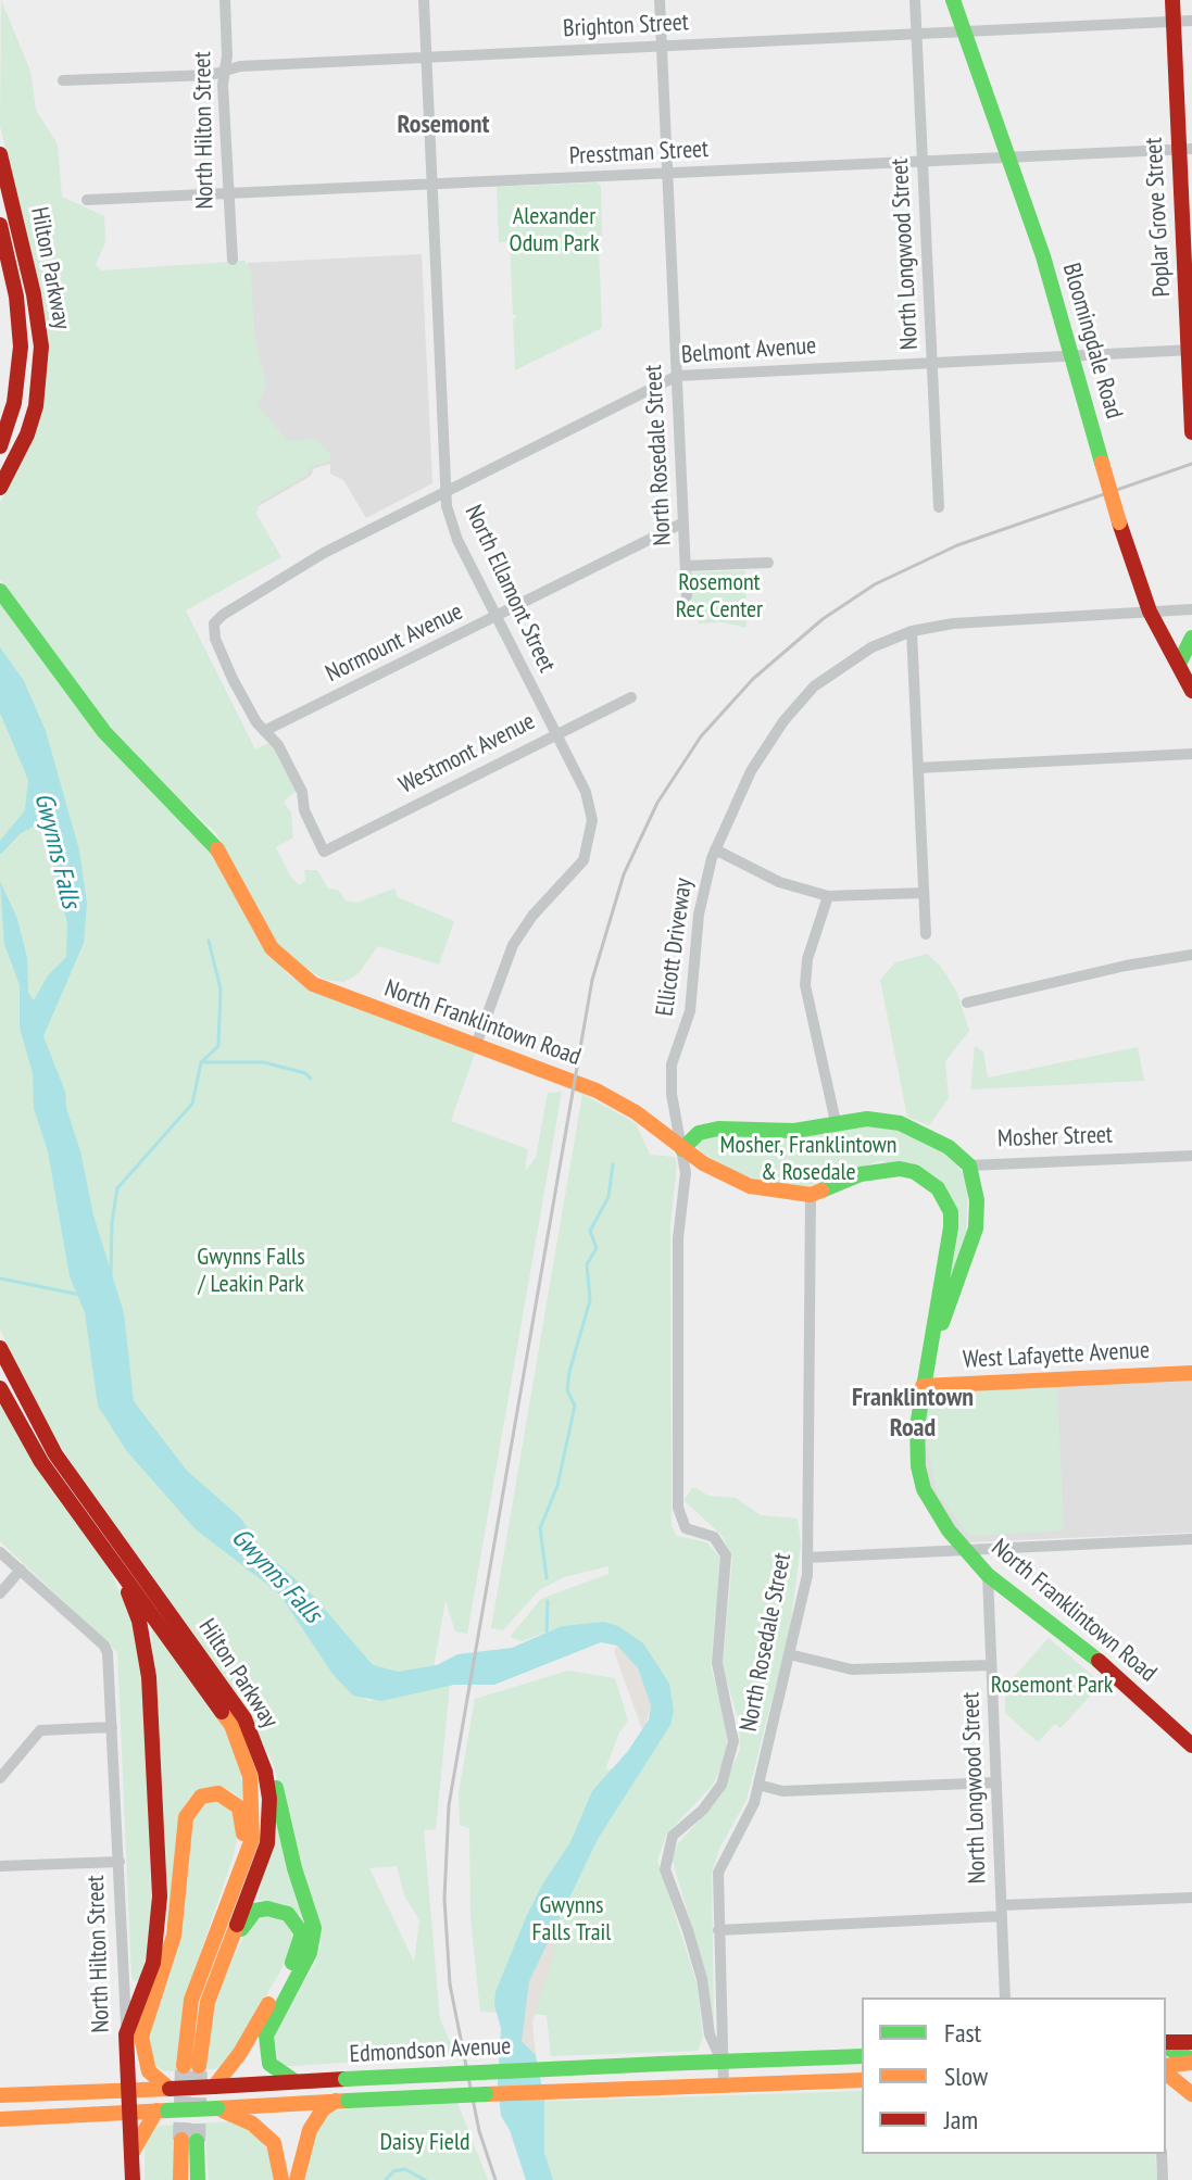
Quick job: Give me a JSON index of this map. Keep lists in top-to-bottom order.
{
  "streets": {
    "main road": [
      "North Hilton Street",
      "Poplar Grove Street",
      "Hilton Parkway",
      "Bloomingdale Road",
      "North Franklintown Road",
      "Mosher Street",
      "West Lafayette Avenue",
      "Edmondson Avenue"
    ],
    "street": [
      "Brighton Street",
      "Presstman Street",
      "North Longwood Street",
      "Belmont Avenue",
      "North Rosedale Street",
      "North Ellamont Street",
      "Normount Avenue",
      "Westmont Avenue",
      "Ellicott Driveway"
    ]
  },
  "crossings": [
    ["Brighton Street", "North Hilton Street"],
    ["Brighton Street", "Poplar Grove Street"],
    ["Brighton Street", "North Longwood Street"],
    ["Brighton Street", "Bloomingdale Road"],
    ["Brighton Street", "North Rosedale Street"],
    ["Brighton Street", "North Ellamont Street"],
    ["North Hilton Street", "Presstman Street"],
    ["North Hilton Street", "Edmondson Avenue"],
    ["Presstman Street", "Poplar Grove Street"],
    ["Presstman Street", "North Longwood Street"],
    ["Presstman Street", "Bloomingdale Road"],
    ["Presstman Street", "North Rosedale Street"],
    ["Presstman Street", "North Ellamont Street"],
    ["Poplar Grove Street", "Belmont Avenue"],
    ["North Longwood Street", "Belmont Avenue"],
    ["North Longwood Street", "North Franklintown Road"],
    ["Bloomingdale Road", "Belmont Avenue"],
    ["Bloomingdale Road", "Ellicott Driveway"],
    ["Belmont Avenue", "North Rosedale Street"],
    ["Belmont Avenue", "North Ellamont Street"],
    ["Belmont Avenue", "Normount Avenue"],
    ["Belmont Avenue", "Westmont Avenue"],
    ["North Rosedale Street", "Normount Avenue"],
    ["North Rosedale Street", "Ellicott Driveway"],
    ["North Rosedale Street", "North Franklintown Road"],
    ["North Rosedale Street", "Edmondson Avenue"],
    ["North Ellamont Street", "Normount Avenue"],
    ["North Ellamont Street", "Westmont Avenue"],
    ["North Ellamont Street", "North Franklintown Road"],
    ["Normount Avenue", "Westmont Avenue"],
    ["Ellicott Driveway", "North Franklintown Road"],
    ["Ellicott Driveway", "Mosher Street"],
    ["Ellicott Driveway", "Edmondson Avenue"],
    ["North Franklintown Road", "Mosher Street"],
    ["North Franklintown Road", "West Lafayette Avenue"]
  ],
  "districts": ["Rosemont", "Franklintown Road"],
  "water": ["Gwynns Falls"],
  "parks": [
    "Alexander Odum Park",
    "Rosemont Rec Center",
    "Mosher, Franklintown & Rosedale",
    "Gwynns Falls / Leakin Park",
    "Rosemont Park",
    "Gwynns Falls Trail",
    "Daisy Field"
  ],
  "legend": ["Fast", "Slow", "Jam"]
}
